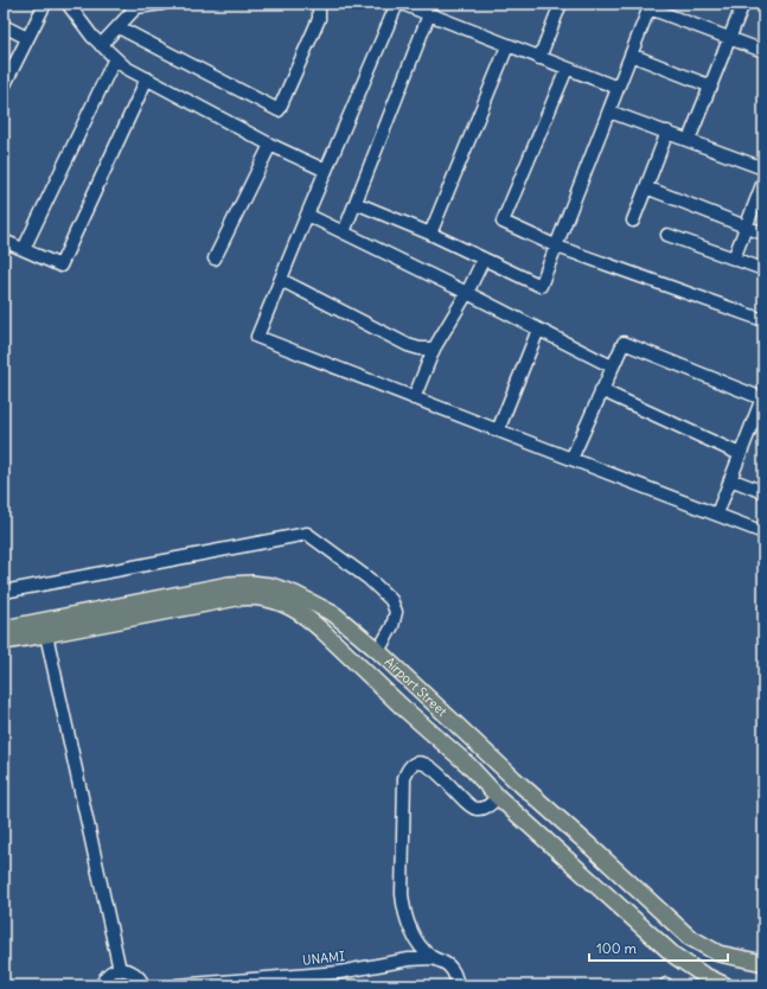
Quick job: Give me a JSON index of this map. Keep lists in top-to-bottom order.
{
  "streets": {
    "main road": ["Airport Street"],
    "street": ["UNAMI"]
  },
  "scale_bar": "100 m"
}
